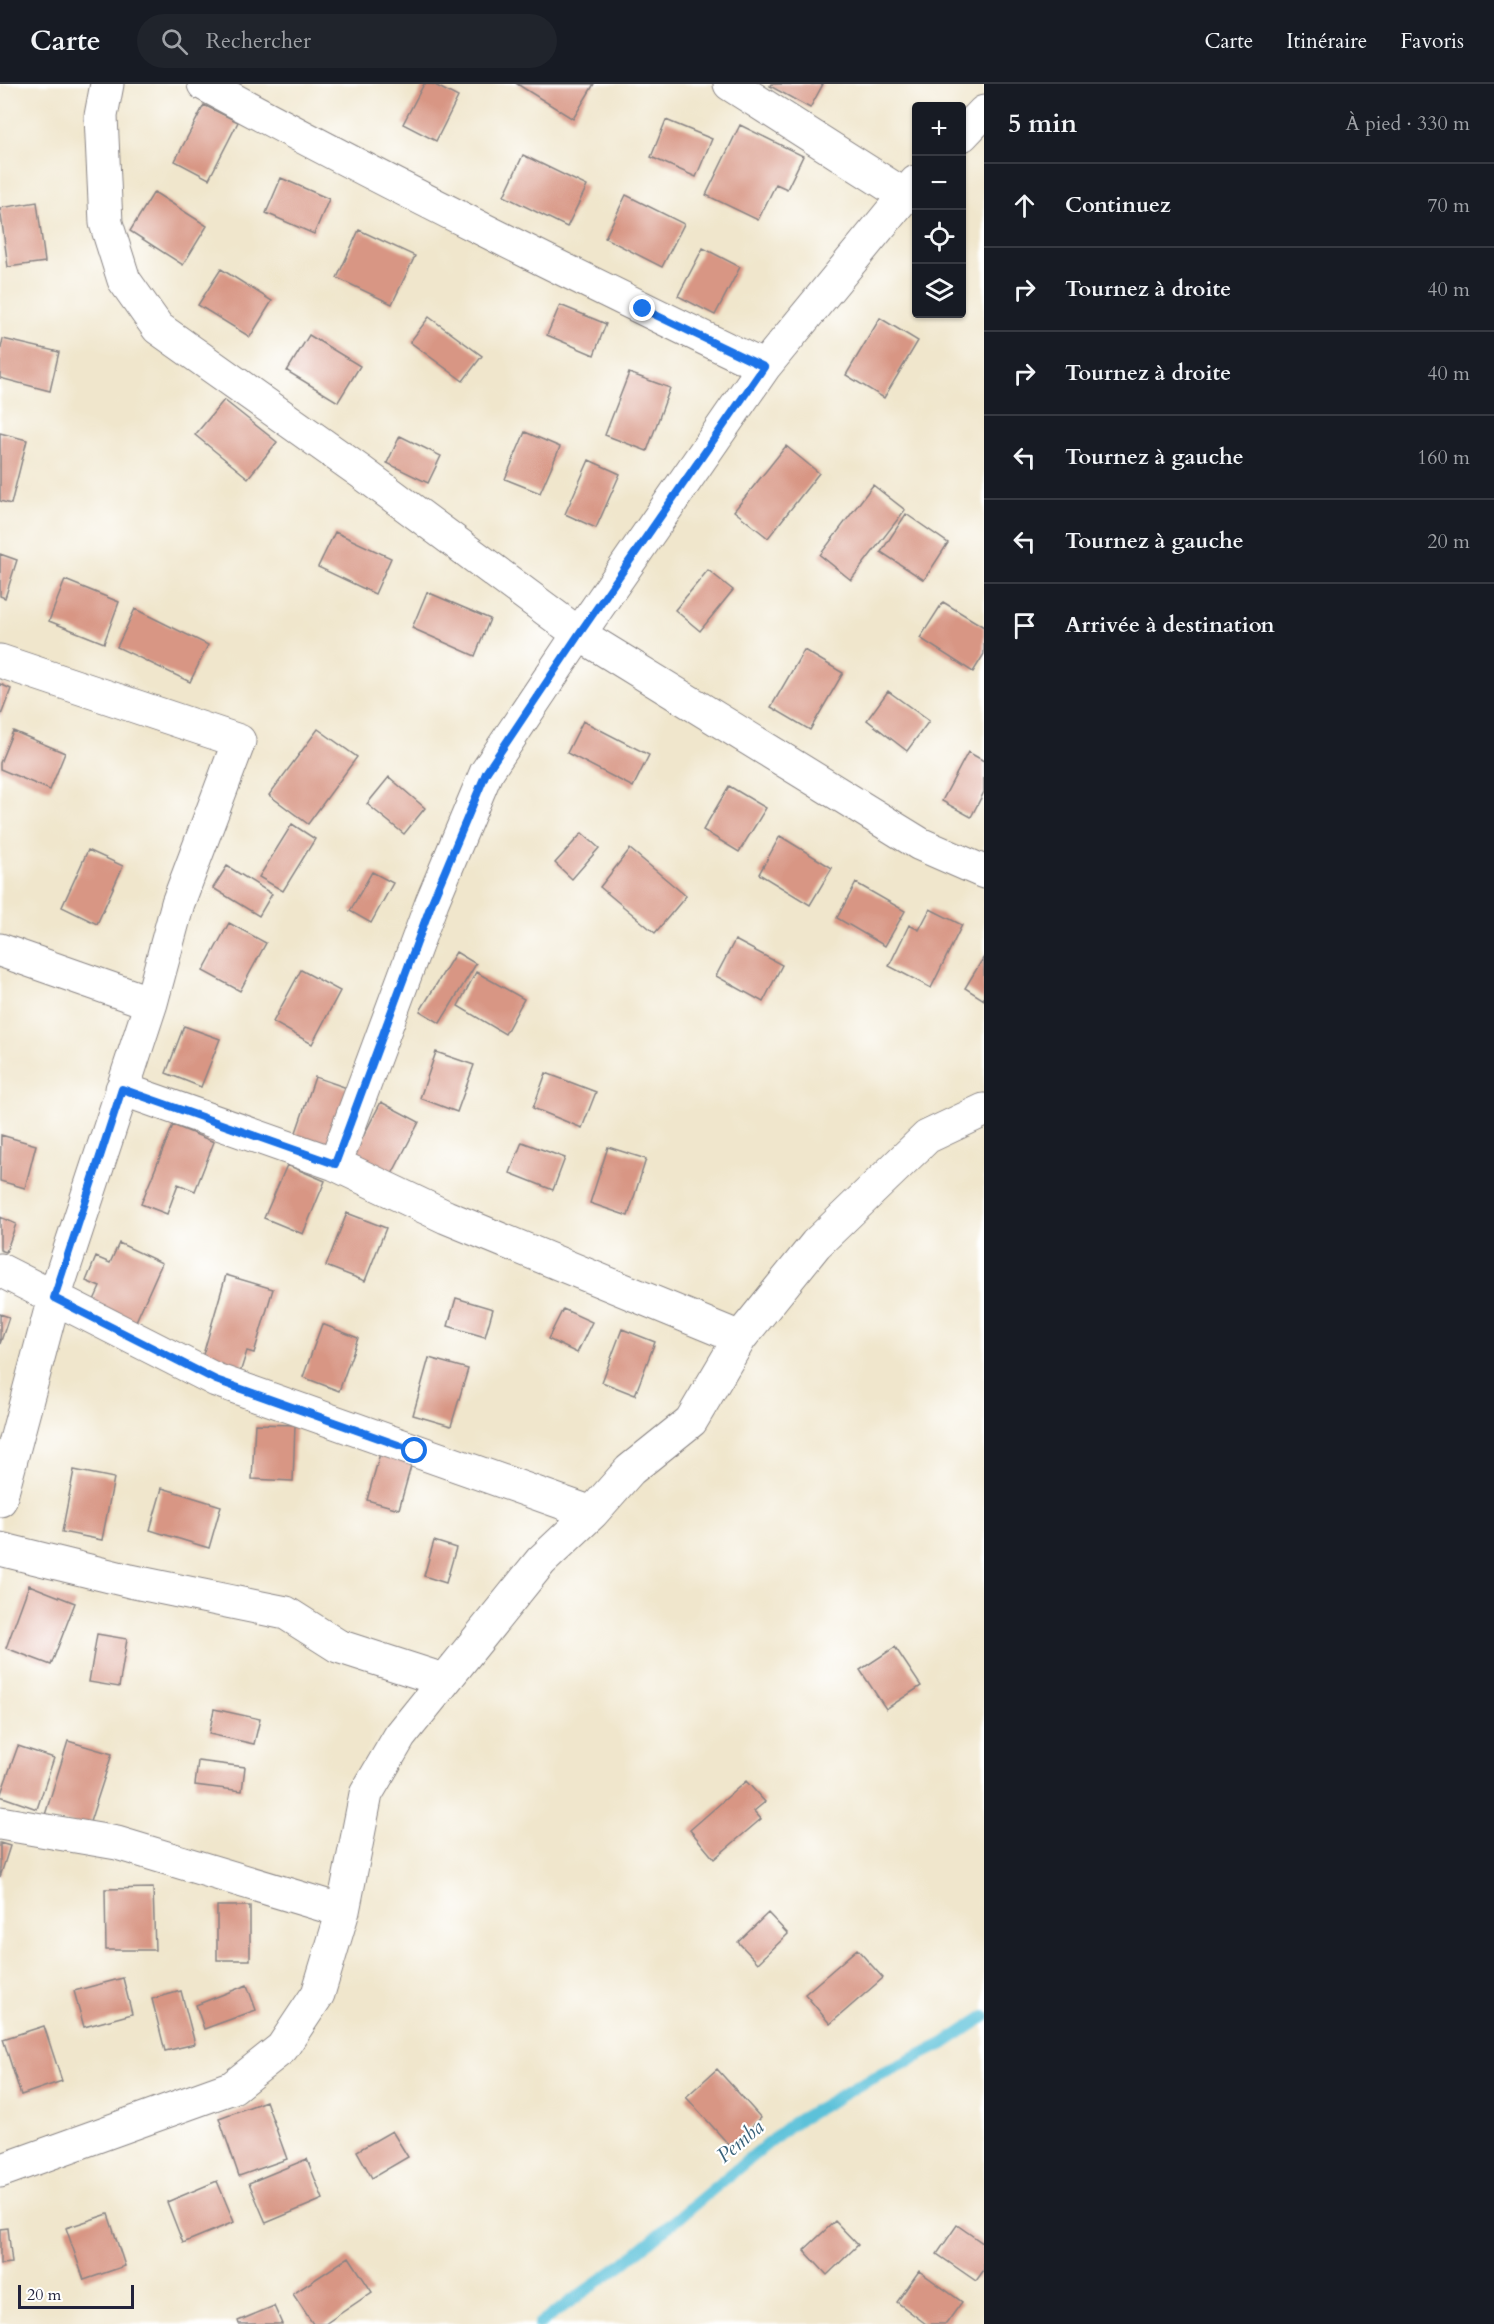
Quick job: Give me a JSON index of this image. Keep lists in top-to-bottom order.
{
  "water": ["Pemba"],
  "scale_bar": "20 m",
  "page": {
    "header": "Carte",
    "search": "Rechercher",
    "nav": ["Carte", "Itinéraire", "Favoris"],
    "heading": ["5 min", "À pied · 330 m"],
    "map_buttons": ["+", "−"],
    "list": [
      ["Continuez", "70 m"],
      ["Tournez à droite", "40 m"],
      ["Tournez à droite", "40 m"],
      ["Tournez à gauche", "160 m"],
      ["Tournez à gauche", "20 m"],
      "Arrivée à destination"
    ],
    "scale": "20 m"
  }
}
